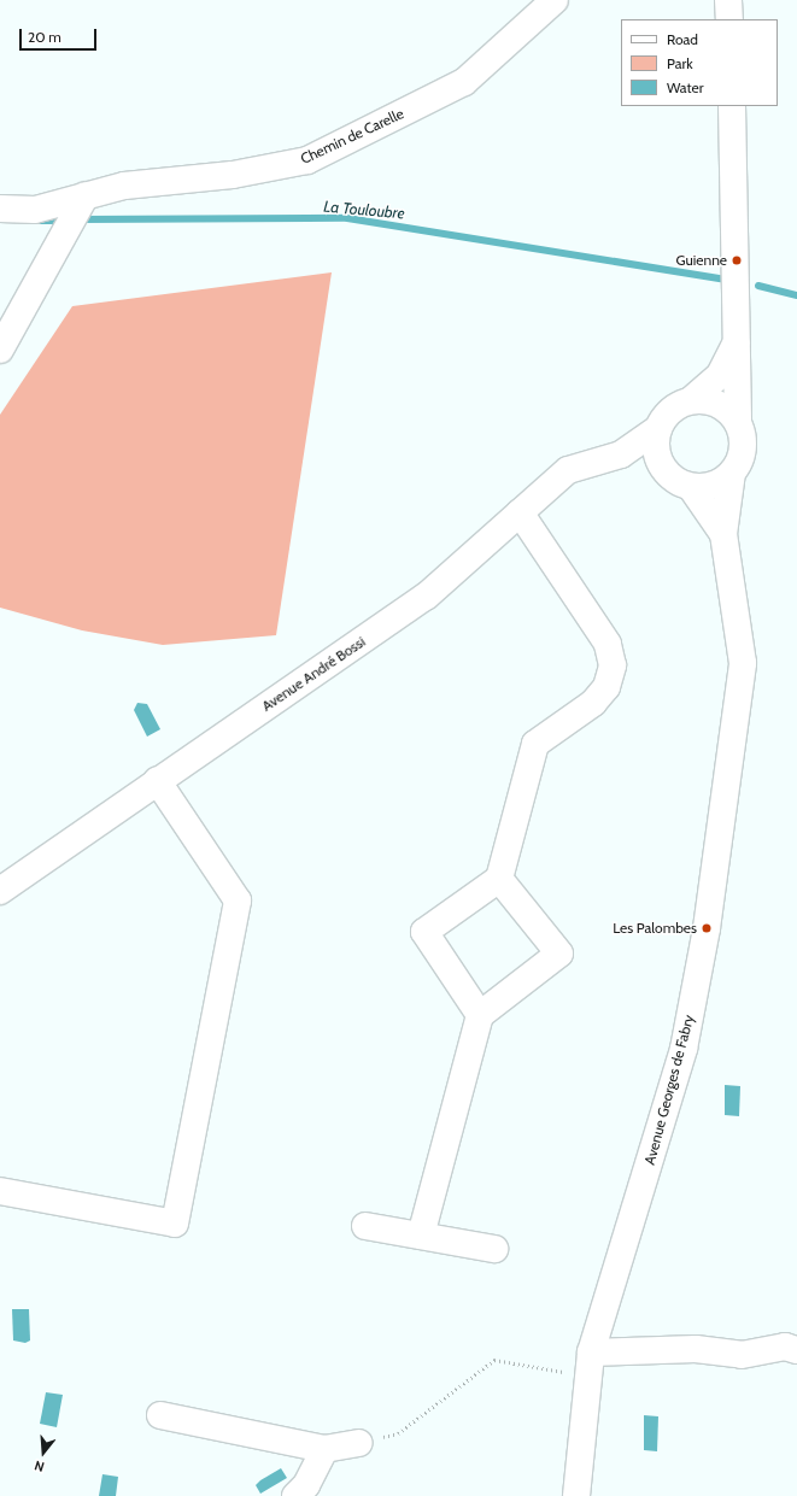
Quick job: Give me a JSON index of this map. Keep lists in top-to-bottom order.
{
  "streets": {
    "street": ["Chemin de Carelle", "Avenue André Bossi", "Avenue Georges de Fabry"]
  },
  "crossings": [
    ["Avenue André Bossi", "Avenue Georges de Fabry"]
  ],
  "water": ["La Touloubre"],
  "places": ["Guienne", "Les Palombes"],
  "legend": ["Road", "Park", "Water"],
  "scale_bar": "20 m",
  "north": "bottom"
}
